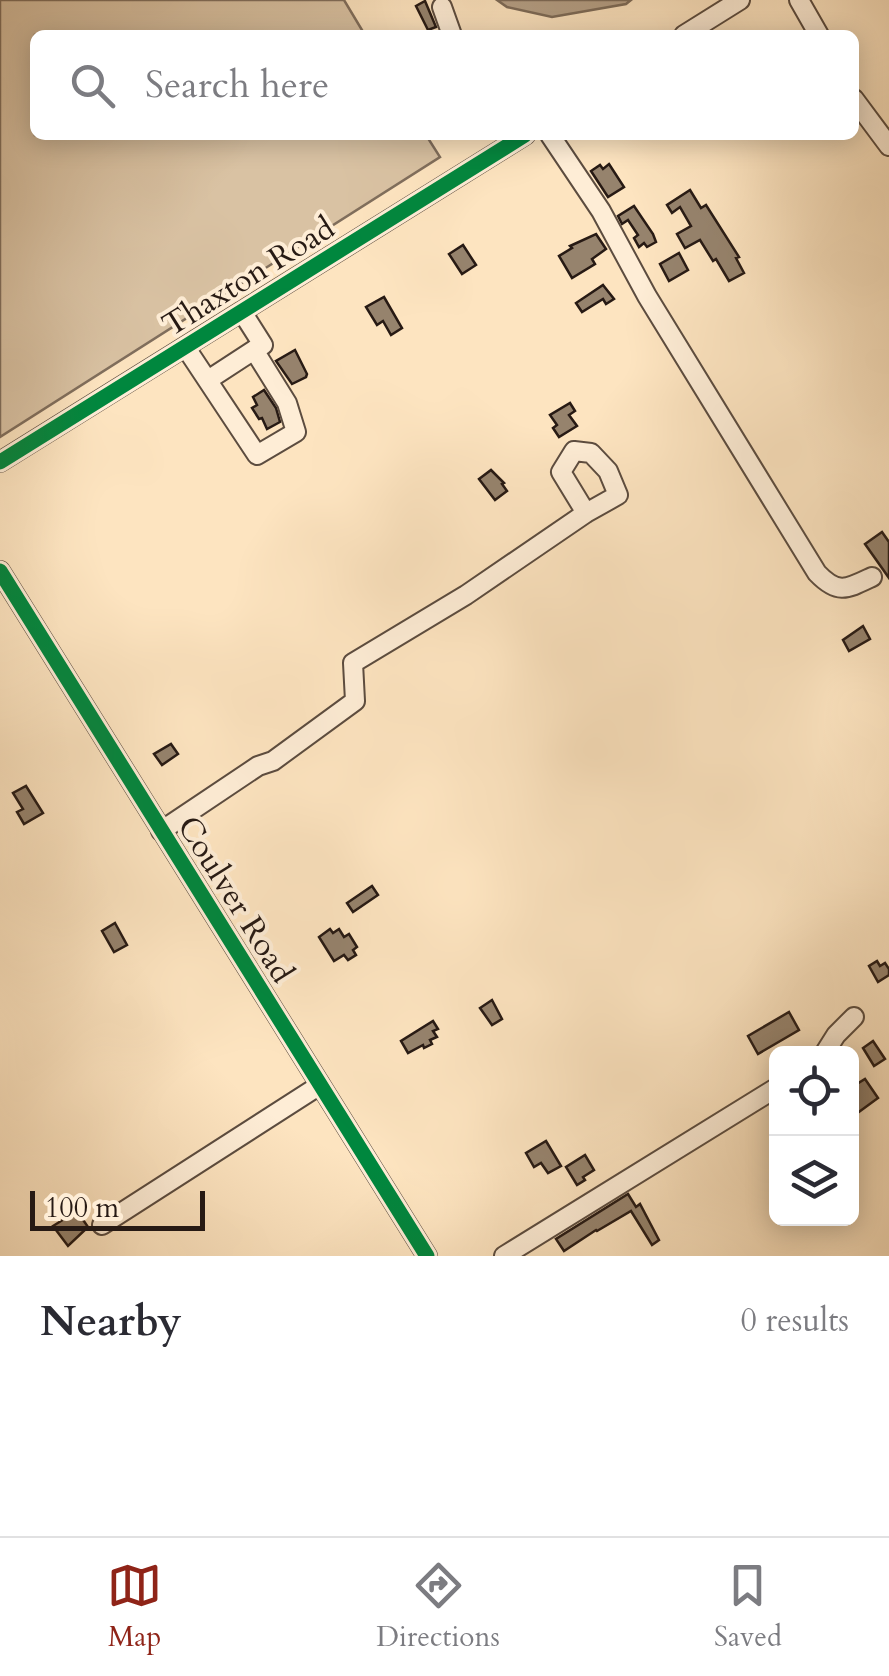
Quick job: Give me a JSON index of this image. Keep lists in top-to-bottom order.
{
  "streets": {
    "street": ["Thaxton Road", "Coulver Road"]
  },
  "scale_bar": "100 m",
  "page": {
    "search": "Search here",
    "scale": "100 m",
    "heading": ["Nearby", "0 results"],
    "nav": ["Map", "Directions", "Saved"]
  }
}
